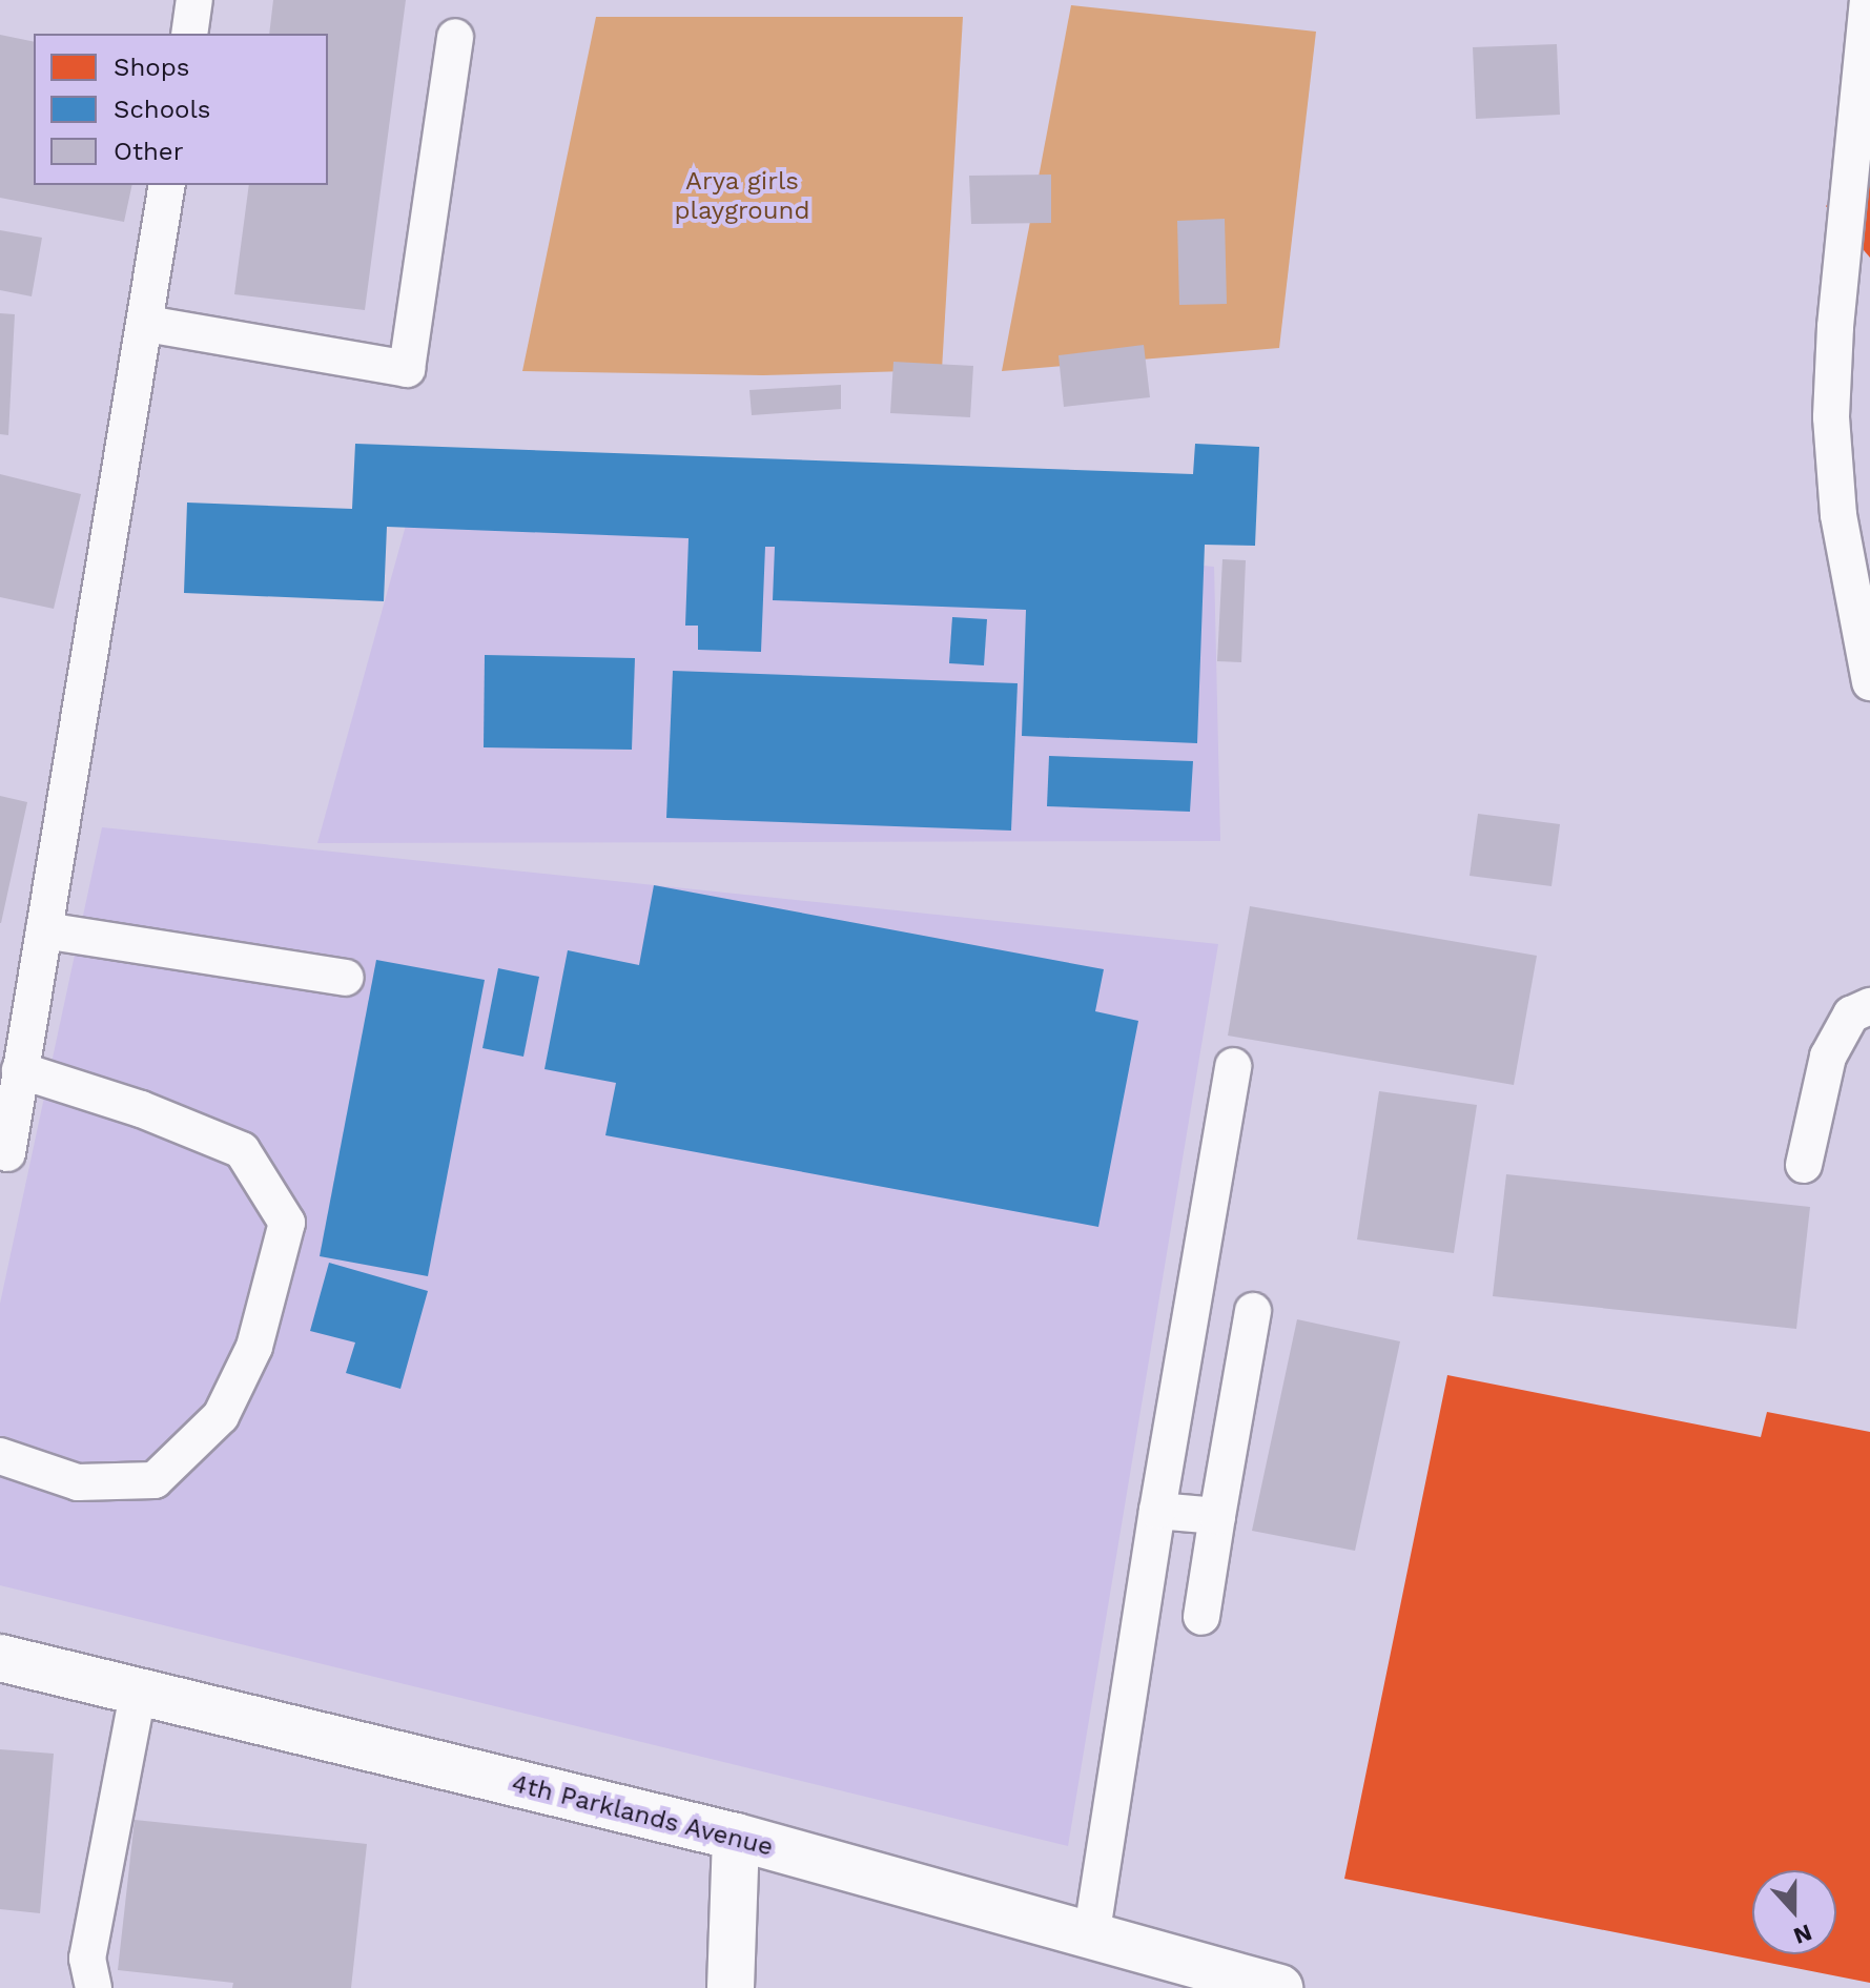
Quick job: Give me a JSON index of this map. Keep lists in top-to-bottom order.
{
  "streets": {
    "street": ["4th Parklands Avenue"]
  },
  "parks": ["Arya girls playground"],
  "legend": ["Shops", "Schools", "Other"],
  "north": "bottom"
}
